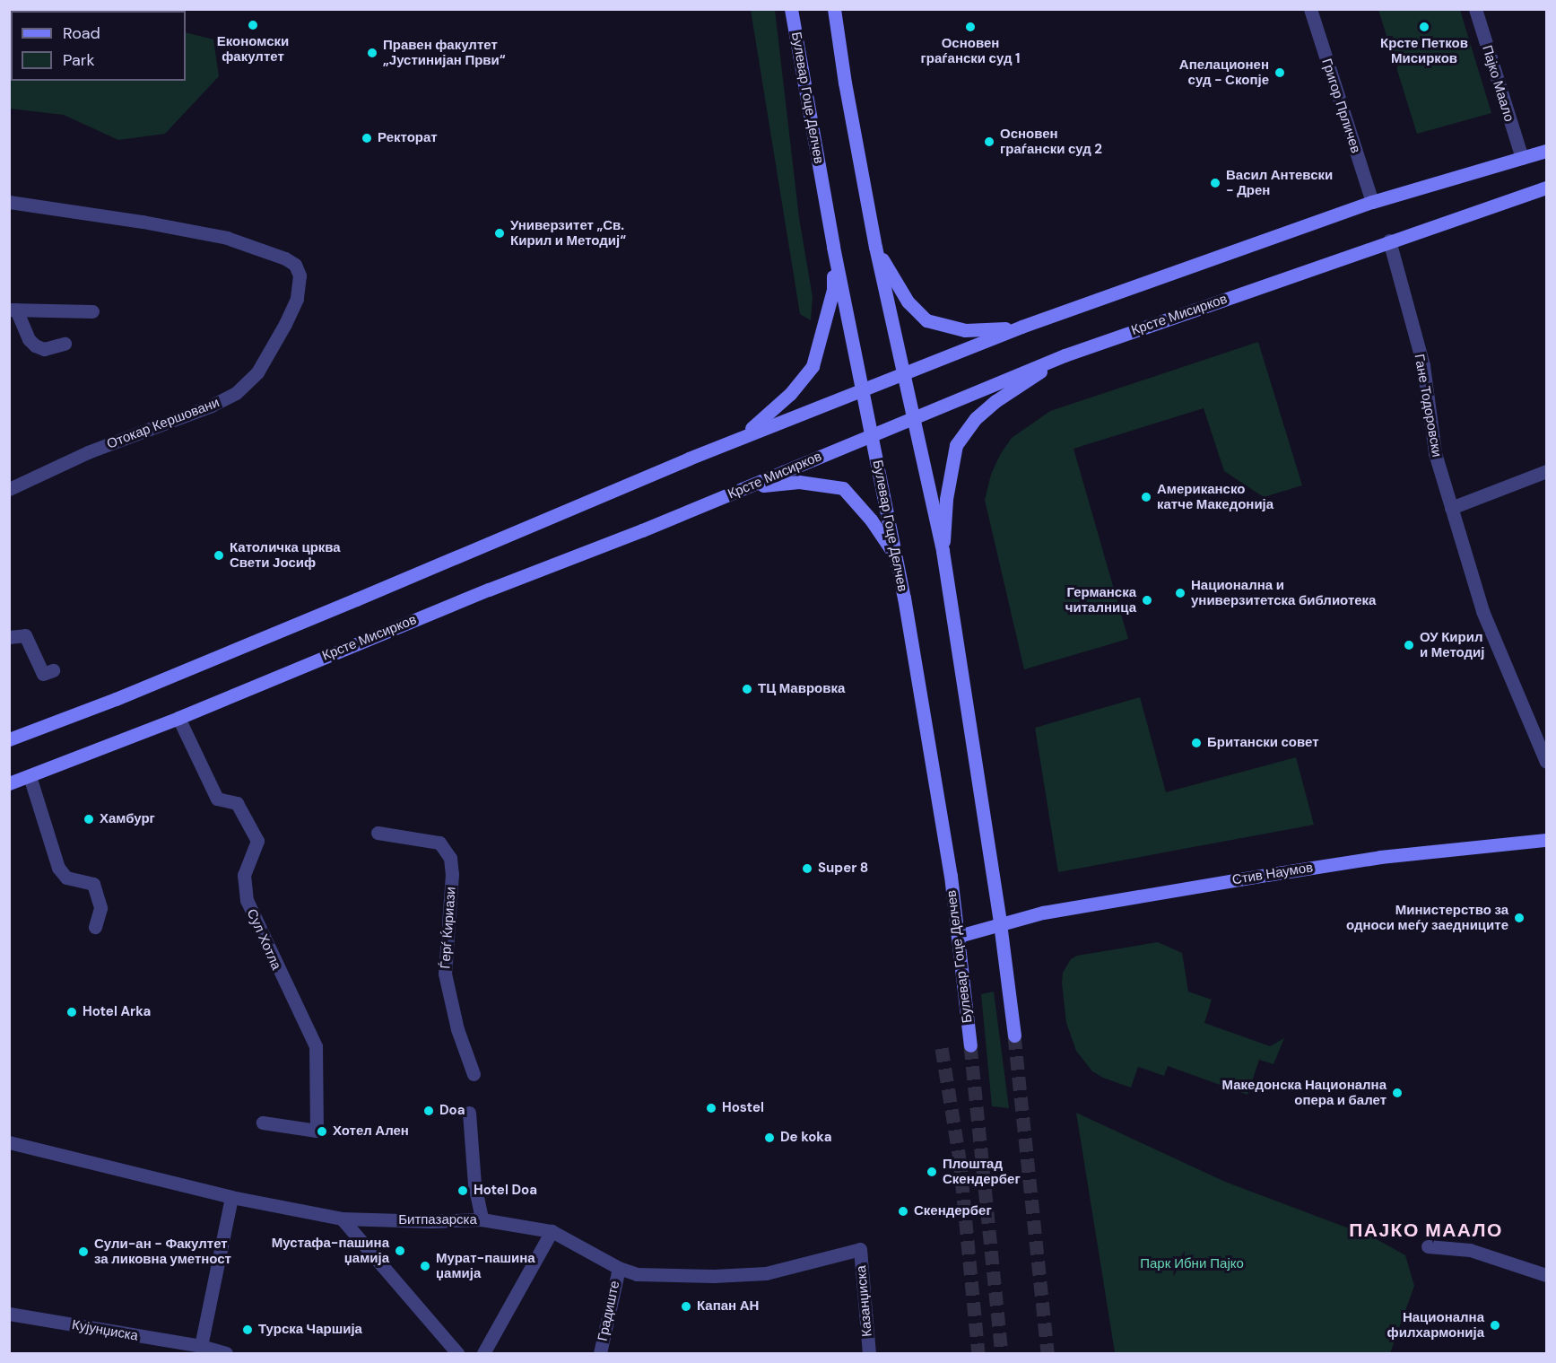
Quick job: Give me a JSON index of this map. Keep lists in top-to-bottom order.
{
  "streets": {
    "street": [
      "Пајко Маало",
      "Булевар Гоце Делчев",
      "Григор Прличев",
      "Крсте Мисирков",
      "Гане Тодоровски",
      "Отокар Кершовани",
      "Стив Наумов",
      "Ѓерѓ Ќириази",
      "Сул Хотла",
      "Битпазарска",
      "Казанџиска",
      "Градиште",
      "Кујунџиска"
    ]
  },
  "crossings": [
    ["Булевар Гоце Делчев", "Крсте Мисирков"],
    ["Булевар Гоце Делчев", "Стив Наумов"],
    ["Крсте Мисирков", "Гане Тодоровски"],
    ["Крсте Мисирков", "Сул Хотла"],
    ["Битпазарска", "Казанџиска"],
    ["Битпазарска", "Градиште"]
  ],
  "districts": ["ПАЈКО МААЛО"],
  "parks": ["Парк Ибни Пајко"],
  "places": [
    "Економски факултет",
    "Основен граѓански суд 1",
    "Крсте Петков Мисирков",
    "Правен факултет „Јустинијан Први“",
    "Апелационен суд - Скопје",
    "Ректорат",
    "Основен граѓански суд 2",
    "Васил Антевски - Дрен",
    "Универзитет „Св. Кирил и Методиј“",
    "Американско катче Македонија",
    "Католичка црква Свети Јосиф",
    "Национална и универзитетска библиотека",
    "Германска читалница",
    "ОУ Кирил и Методиј",
    "ТЦ Мавровка",
    "Британски совет",
    "Хамбург",
    "Super 8",
    "Министерство за односи меѓу заедниците",
    "Hotel Arka",
    "Македонска Национална опера и балет",
    "Hostel",
    "Doa",
    "Хотел Ален",
    "De koka",
    "Плоштад Скендербег",
    "Hotel Doa",
    "Скендербег",
    "Мустафа-пашина џамија",
    "Сули-ан - Факултет за ликовна уметност",
    "Мурат-пашина џамија",
    "Капан АН",
    "Национална филхармонија",
    "Турска Чаршија"
  ],
  "legend": ["Road", "Park"]
}
